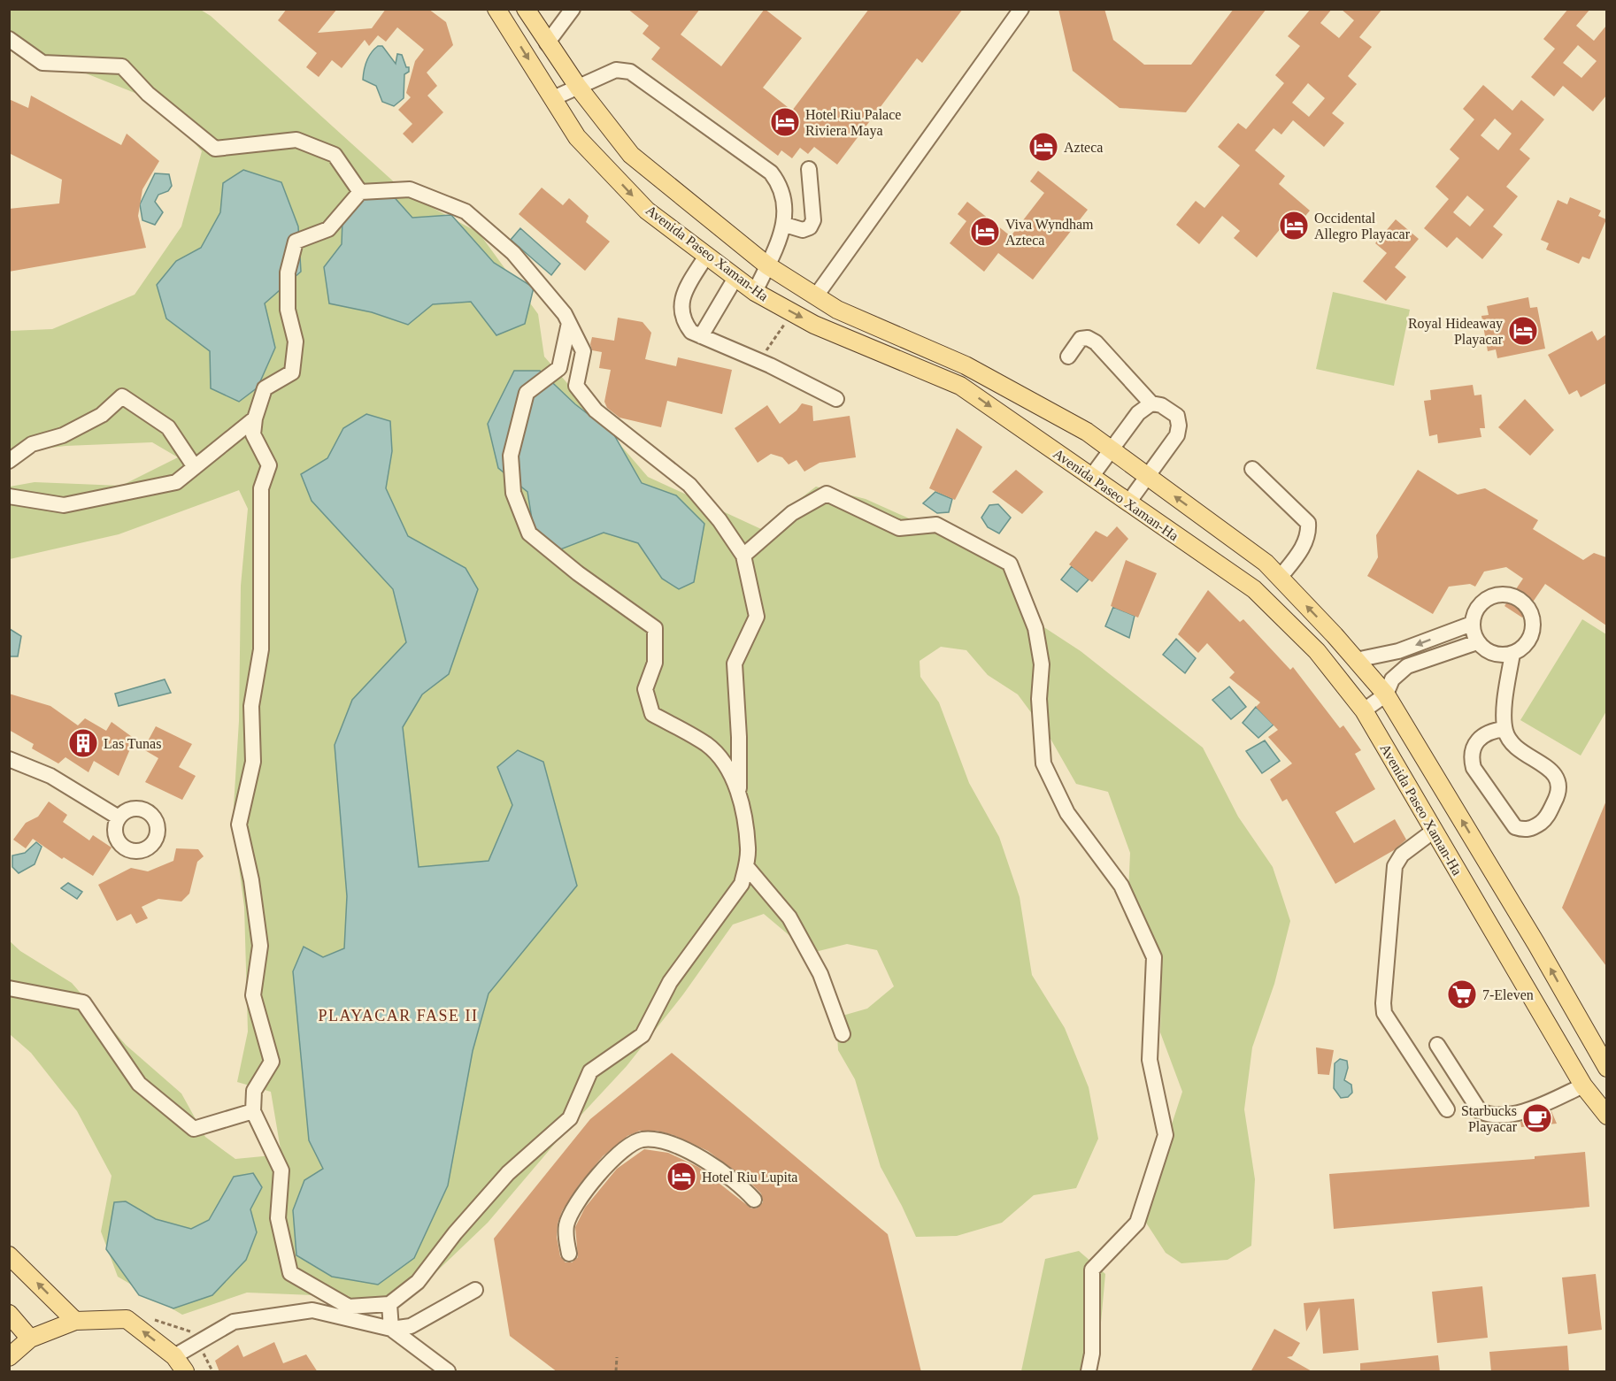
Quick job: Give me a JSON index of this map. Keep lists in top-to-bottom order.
{
  "streets": {
    "main road": ["Avenida Paseo Xaman-Ha"]
  },
  "districts": ["PLAYACAR FASE II"],
  "places": {
    "hotel": [
      "Hotel Riu Palace Riviera Maya",
      "Azteca",
      "Occidental Allegro Playacar",
      "Viva Wyndham Azteca",
      "Royal Hideaway Playacar",
      "Hotel Riu Lupita"
    ],
    "building": ["Las Tunas"],
    "supermarket": ["7-Eleven"],
    "cafe": ["Starbucks Playacar"]
  }
}
